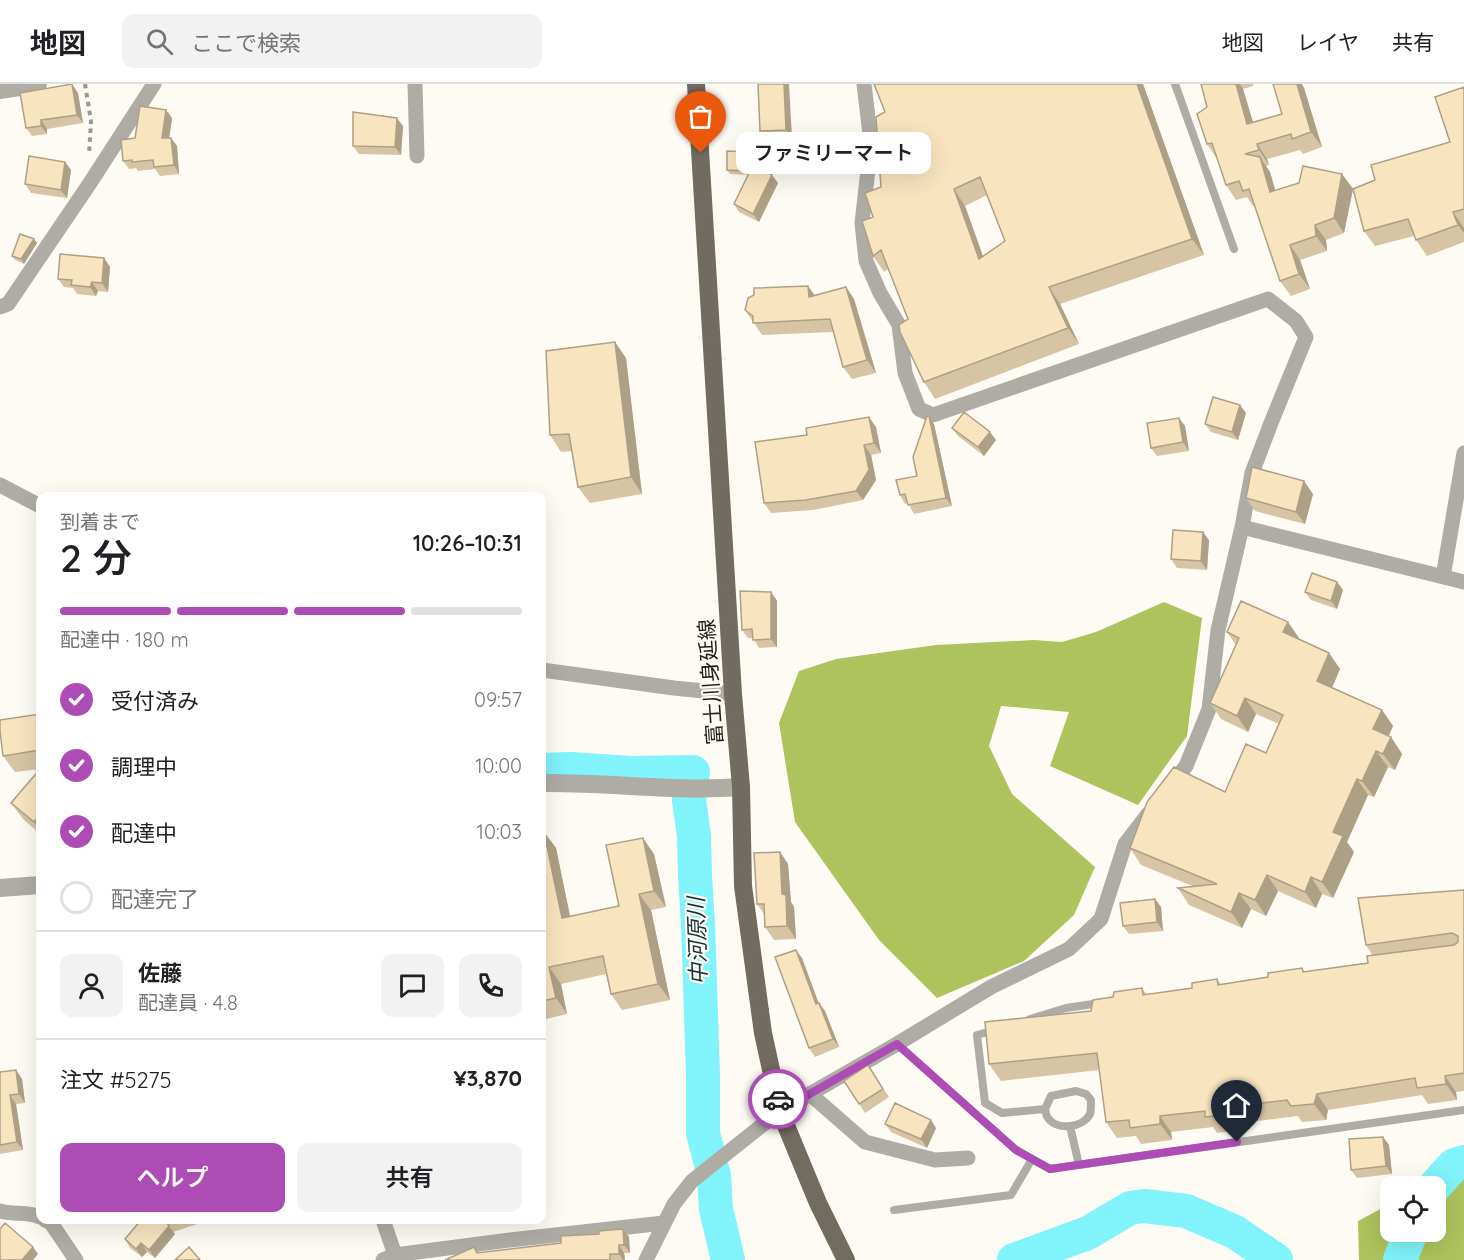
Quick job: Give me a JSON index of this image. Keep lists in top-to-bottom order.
{
  "streets": {
    "main road": ["富士川身延線"]
  },
  "water": ["中河原川"],
  "places": ["ファミリーマート"],
  "page": {
    "header": "地図",
    "search": "ここで検索",
    "nav": ["地図", "レイヤ", "共有"],
    "bubble": "ファミリーマート",
    "heading": ["2 分", "到着まで", "10:26–10:31"],
    "panel": [
      "佐藤",
      "配達員 · 4.8",
      "注文 #5275",
      "¥3,870"
    ],
    "bar": "配達中 · 180 m",
    "list": [
      ["受付済み", "09:57"],
      ["調理中", "10:00"],
      ["配達中", "10:03"],
      "配達完了"
    ],
    "buttons": ["ヘルプ", "共有"]
  }
}
